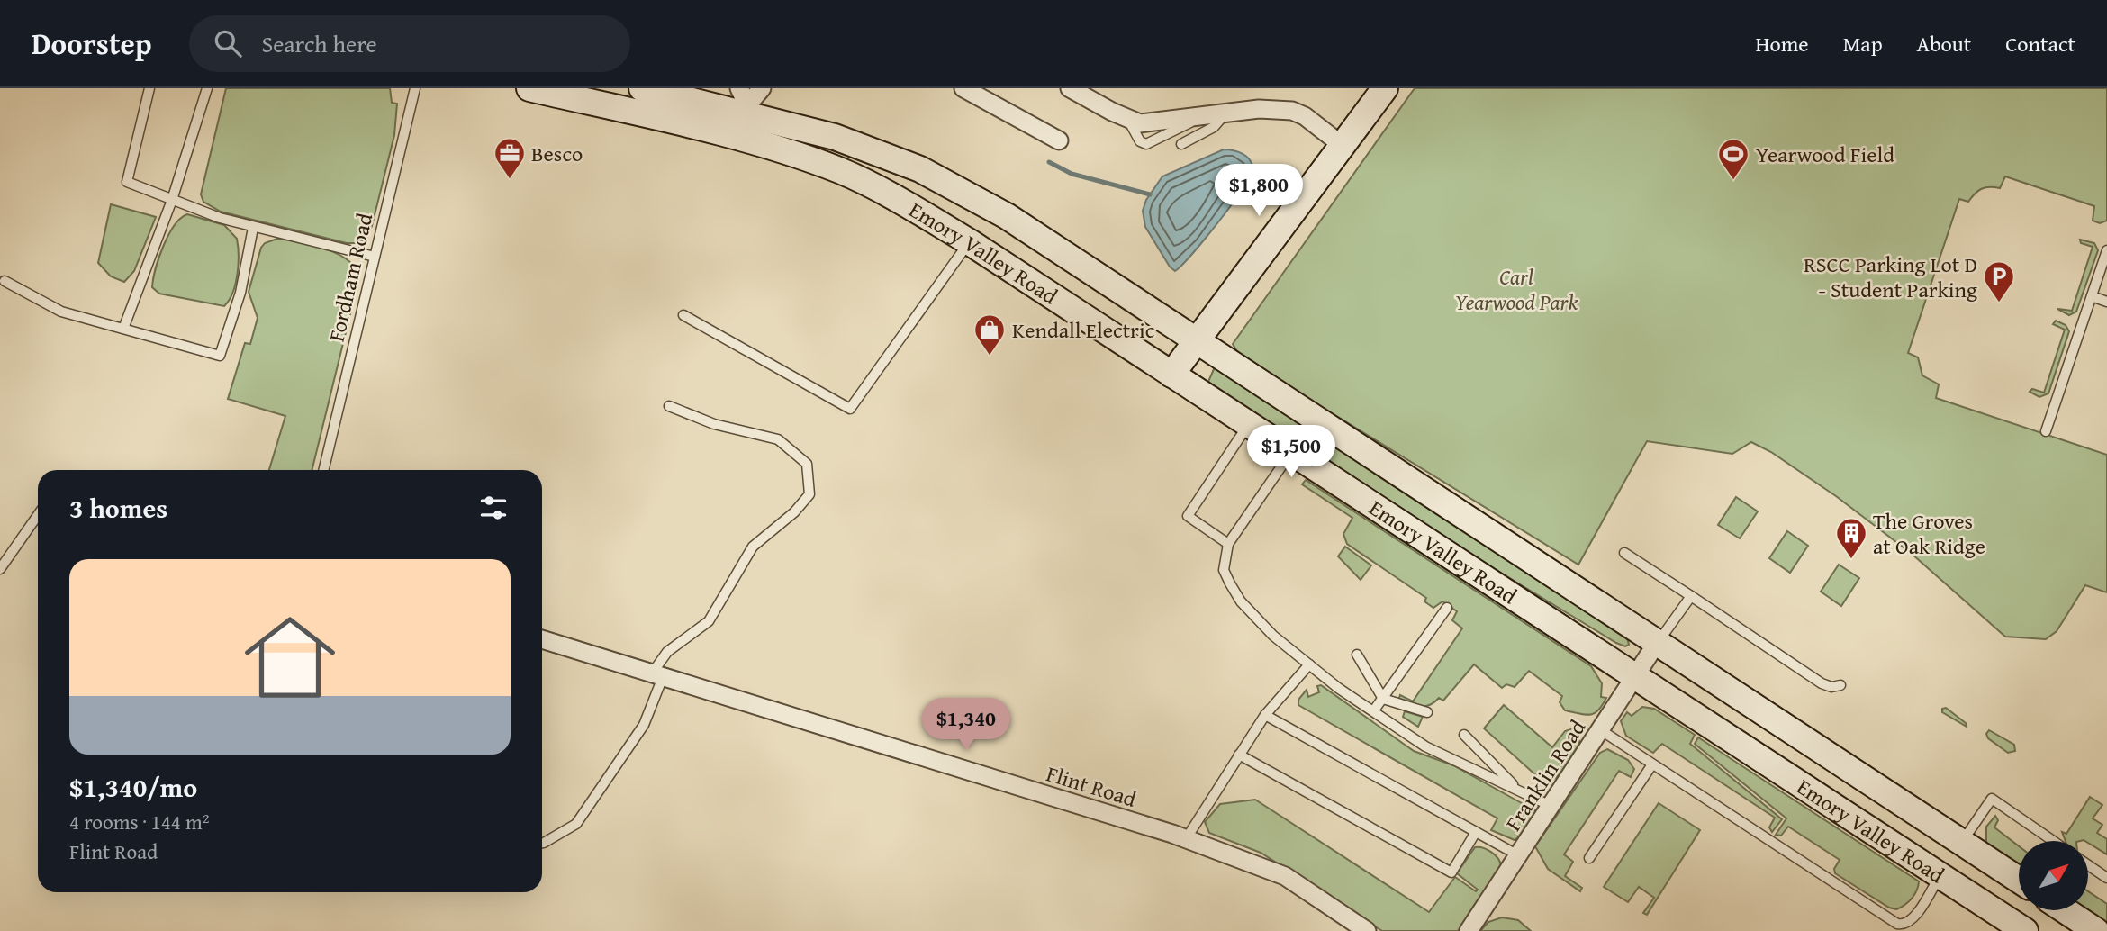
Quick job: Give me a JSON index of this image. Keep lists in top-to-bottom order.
{
  "streets": {
    "main road": ["Emory Valley Road"],
    "street": ["Franklin Road", "Flint Road"],
    "lane": ["Fordham Road"]
  },
  "crossings": [
    ["Emory Valley Road", "Franklin Road"]
  ],
  "parks": ["Carl Yearwood Park"],
  "places": {
    "office": ["Besco"],
    "sports": ["Yearwood Field"],
    "parking": ["RSCC Parking Lot D - Student Parking"],
    "shop": ["Kendall Electric"],
    "building": ["The Groves at Oak Ridge"]
  },
  "north": "top right",
  "page": {
    "header": "Doorstep",
    "search": "Search here",
    "nav": [
      "Home",
      "Map",
      "About",
      "Contact"
    ],
    "price": ["$1,800", "$1,500", "$1,340"],
    "heading": "3 homes",
    "list": [
      {
        "name": "$1,340/mo",
        "note": "4 rooms · 144 m² · Flint Road"
      }
    ]
  }
}
